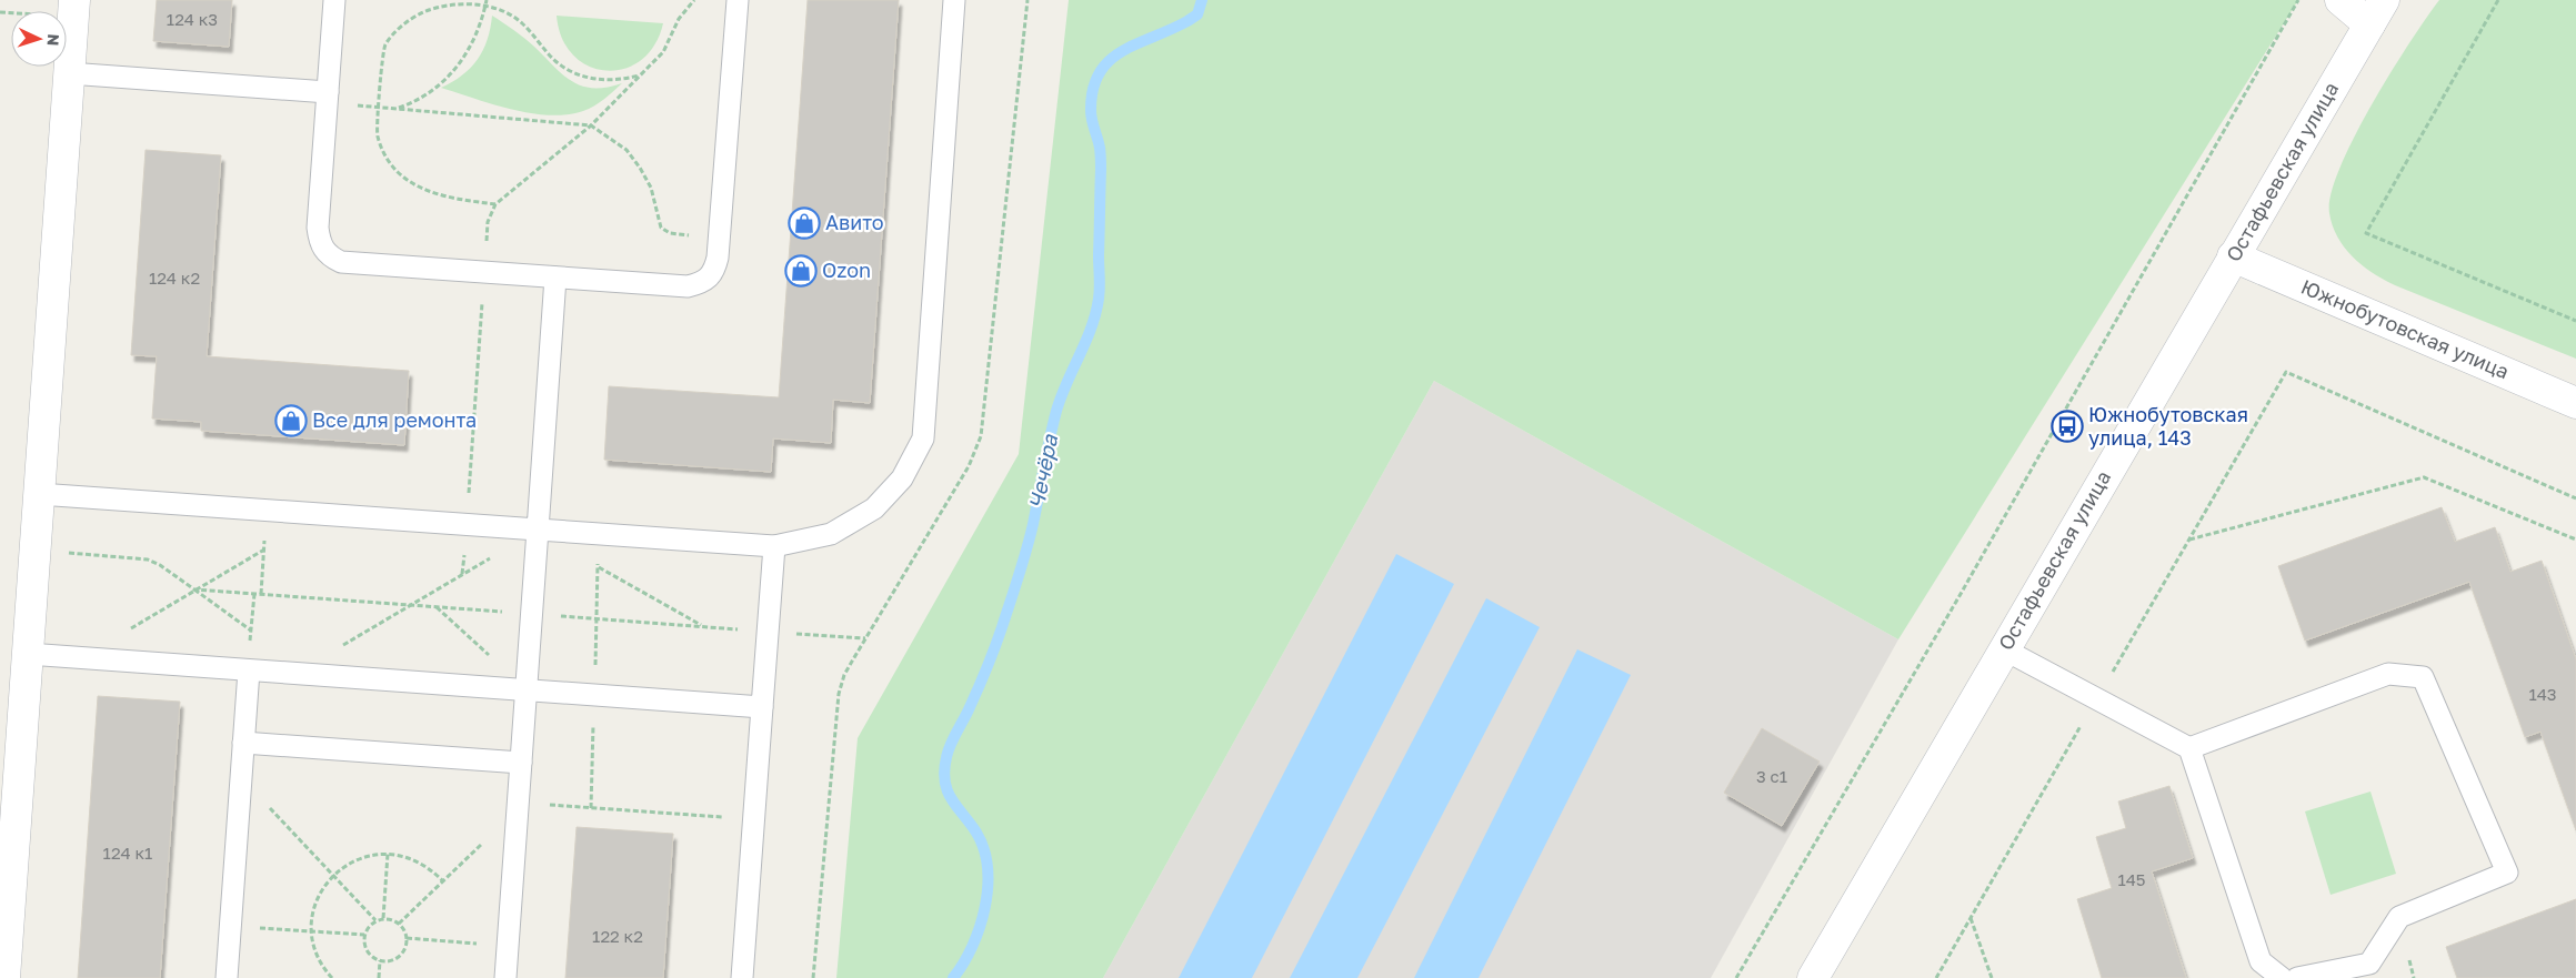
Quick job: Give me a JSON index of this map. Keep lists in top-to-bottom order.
{
  "streets": {
    "street": ["Остафьевская улица", "Южнобутовская улица"]
  },
  "crossings": [
    ["Остафьевская улица", "Южнобутовская улица"]
  ],
  "water": ["Чечёра"],
  "places": {
    "shop": ["Авито", "Ozon", "Все для ремонта"],
    "bus stop": ["Южнобутовская улица, 143"]
  },
  "house_numbers": [
    "124 к3",
    "124 к2",
    "143",
    "3 с1",
    "124 к1",
    "145",
    "122 к2"
  ],
  "north": "right"
}
